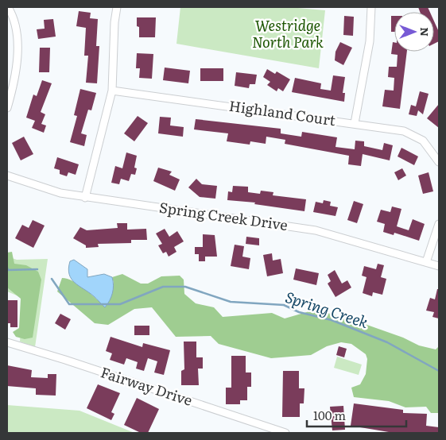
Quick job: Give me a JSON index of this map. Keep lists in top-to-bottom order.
{
  "streets": {
    "street": ["Highland Court", "Spring Creek Drive", "Fairway Drive"]
  },
  "water": ["Spring Creek"],
  "parks": ["Westridge North Park"],
  "scale_bar": "100 m",
  "north": "right"
}
